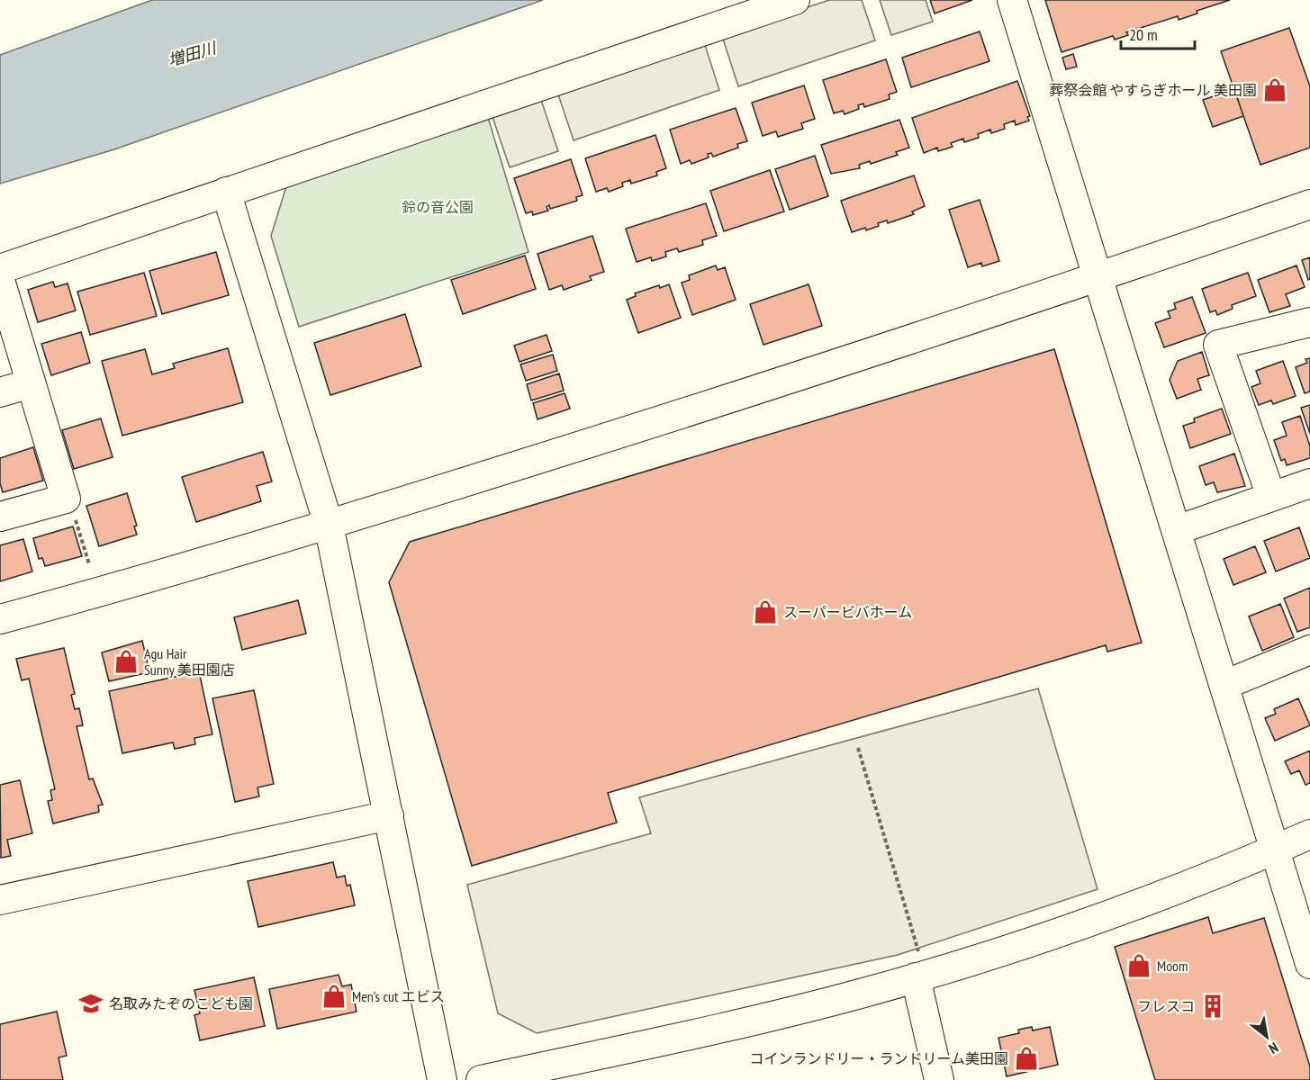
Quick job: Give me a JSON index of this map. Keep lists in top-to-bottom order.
{
  "water": ["増田川"],
  "parks": ["鈴の音公園"],
  "places": {
    "shop": [
      "葬祭会館 やすらぎホール 美田園",
      "スーパービバホーム",
      "Agu Hair Sunny 美田園店",
      "Moom",
      "Men’s cut エビス",
      "コインランドリー・ランドリーム美田園"
    ],
    "school or university": ["名取みたぞのこども園"],
    "building": ["フレスコ"]
  },
  "scale_bar": "20 m",
  "north": "bottom right"
}
